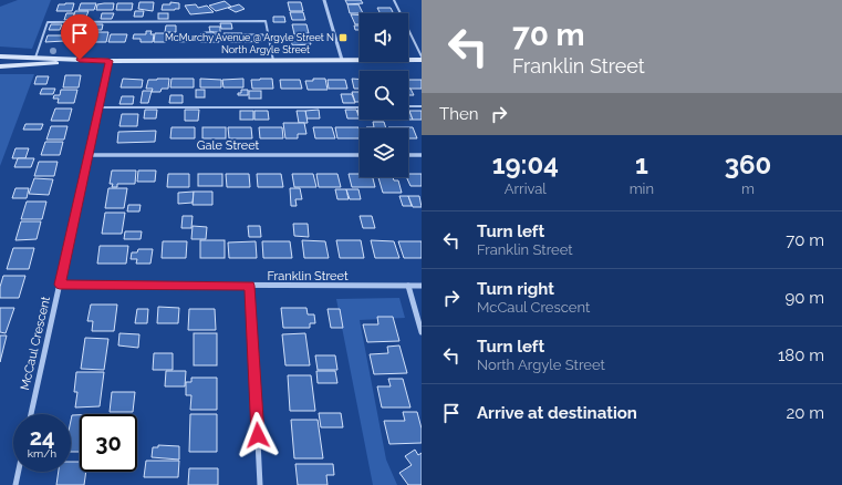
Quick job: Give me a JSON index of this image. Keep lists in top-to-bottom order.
{
  "streets": {
    "street": [
      "North Argyle Street",
      "Gale Street",
      "Franklin Street",
      "McCaul Crescent"
    ]
  },
  "crossings": [
    ["North Argyle Street", "McCaul Crescent"],
    ["Gale Street", "McCaul Crescent"],
    ["Franklin Street", "McCaul Crescent"]
  ],
  "places": {
    "transit": ["McMurchy Avenue @ Argyle Street N"]
  },
  "page": {
    "turn": ["70 m", "Franklin Street"],
    "then": "Then",
    "eta": [
      "19:04",
      "Arrival",
      "1",
      "min",
      "360",
      "m"
    ],
    "list": [
      {
        "name": "Turn left",
        "note": "Franklin Street",
        "value": "70 m"
      },
      {
        "name": "Turn right",
        "note": "McCaul Crescent",
        "value": "90 m"
      },
      {
        "name": "Turn left",
        "note": "North Argyle Street",
        "value": "180 m"
      },
      {
        "name": "Arrive at destination",
        "value": "20 m"
      }
    ],
    "speed": "24 km/h",
    "limit": "30"
  }
}
